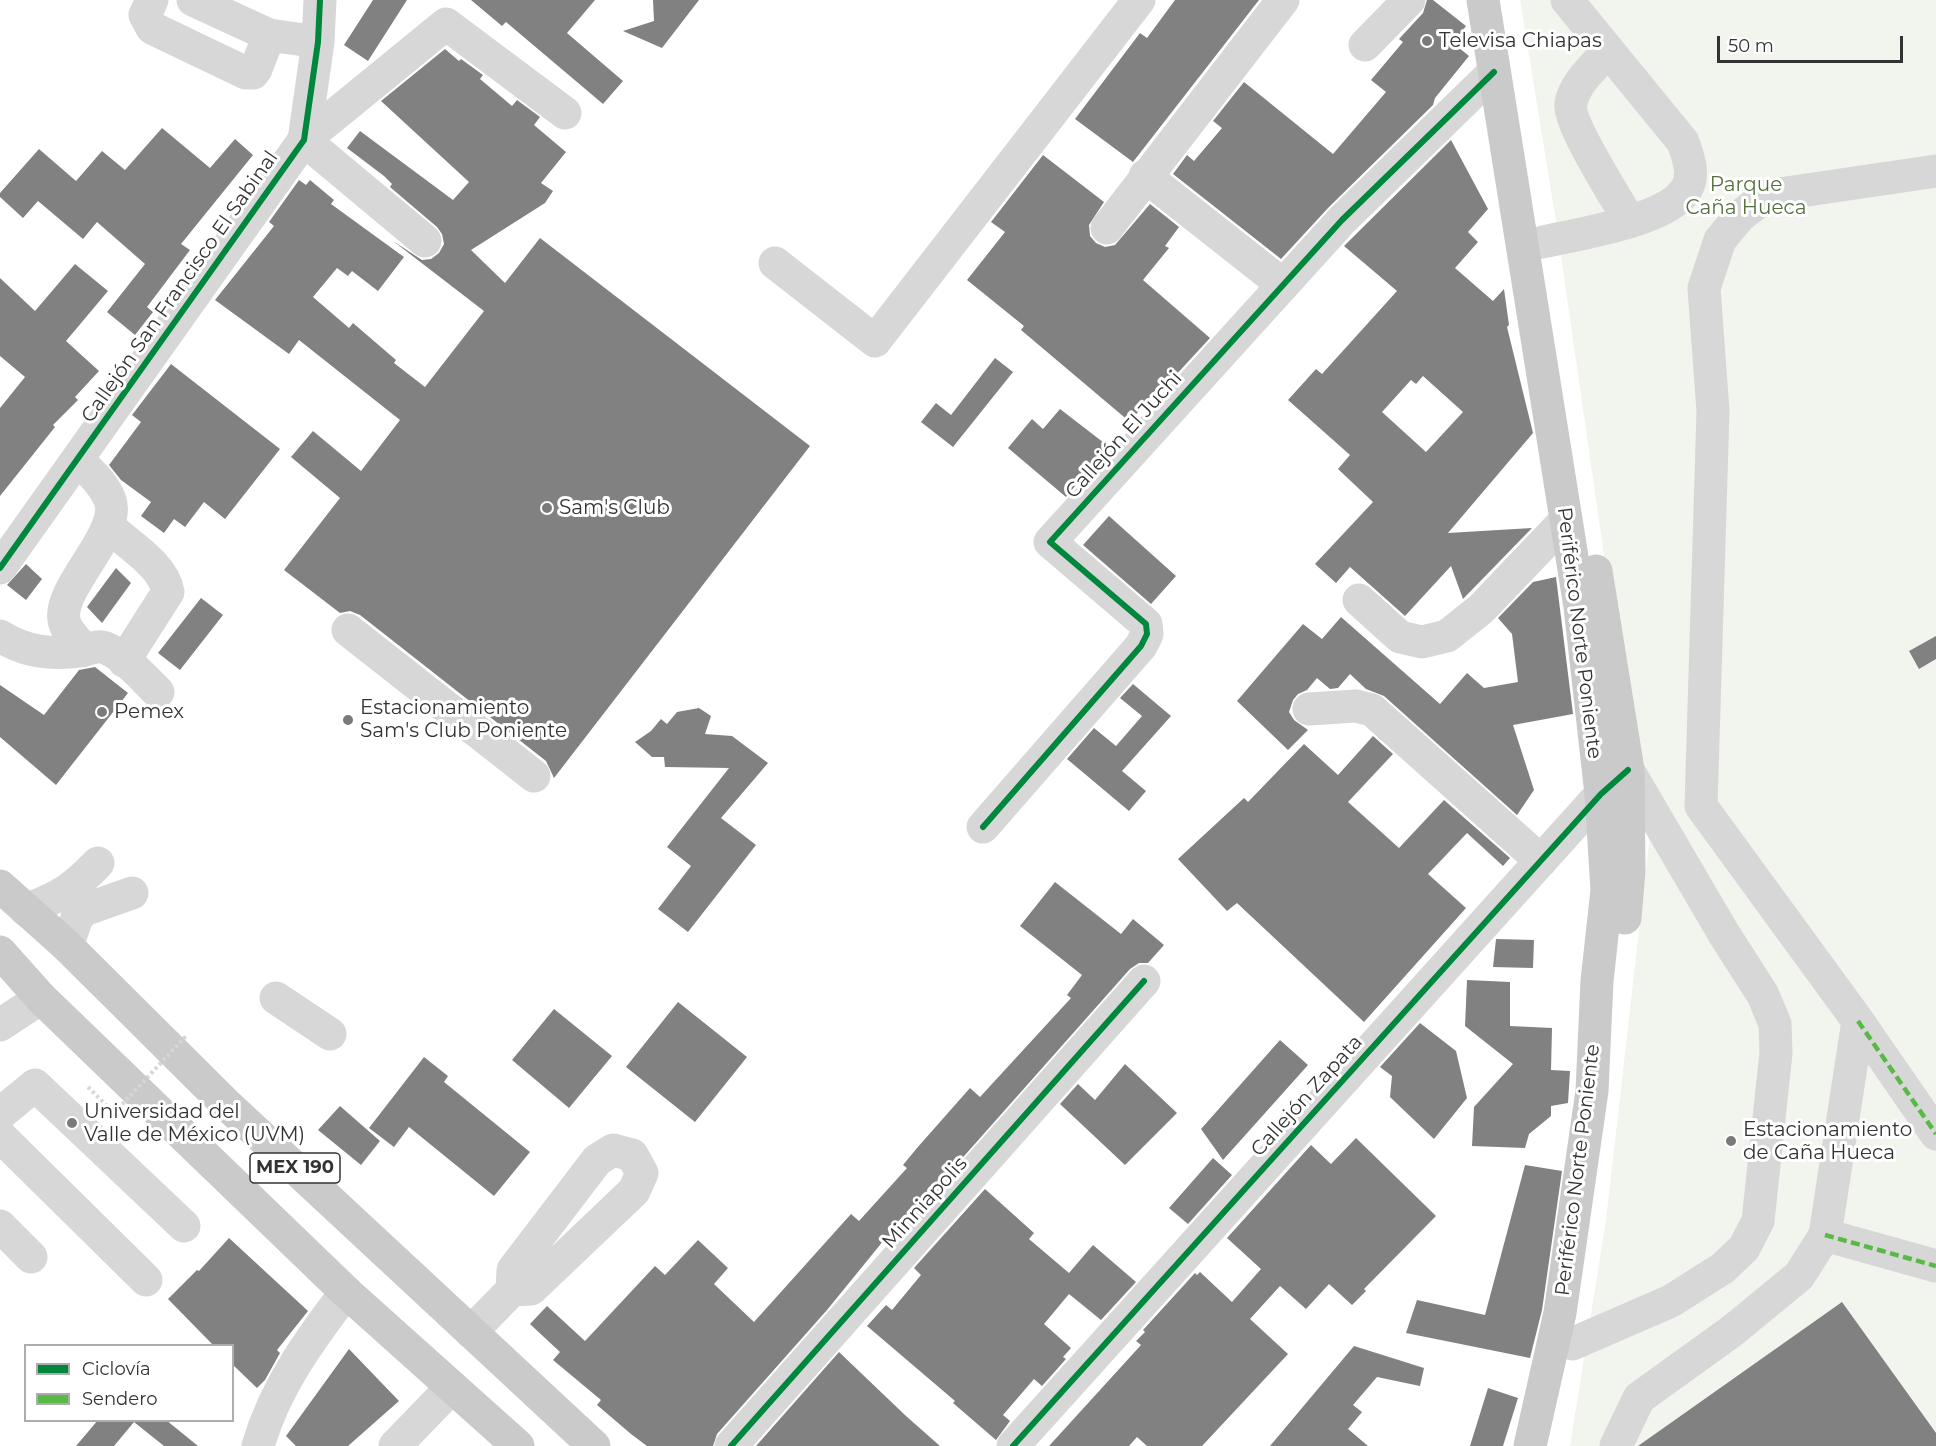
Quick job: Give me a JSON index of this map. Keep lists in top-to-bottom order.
{
  "streets": {
    "main road": ["Periférico Norte Poniente", "MEX 190"],
    "street": [
      "Callejón San Francisco El Sabinal",
      "Callejón El Juchi",
      "Callejón Zapata",
      "Minniapolis"
    ]
  },
  "crossings": [
    ["Callejón El Juchi", "Periférico Norte Poniente"],
    ["Periférico Norte Poniente", "Callejón Zapata"]
  ],
  "parks": ["Parque Caña Hueca"],
  "places": [
    "Televisa Chiapas",
    "Sam's Club",
    "Pemex",
    "Estacionamiento Sam's Club Poniente",
    "Universidad del Valle de México (UVM)",
    "Estacionamiento de Caña Hueca"
  ],
  "legend": ["Ciclovía", "Sendero"],
  "scale_bar": "50 m"
}
